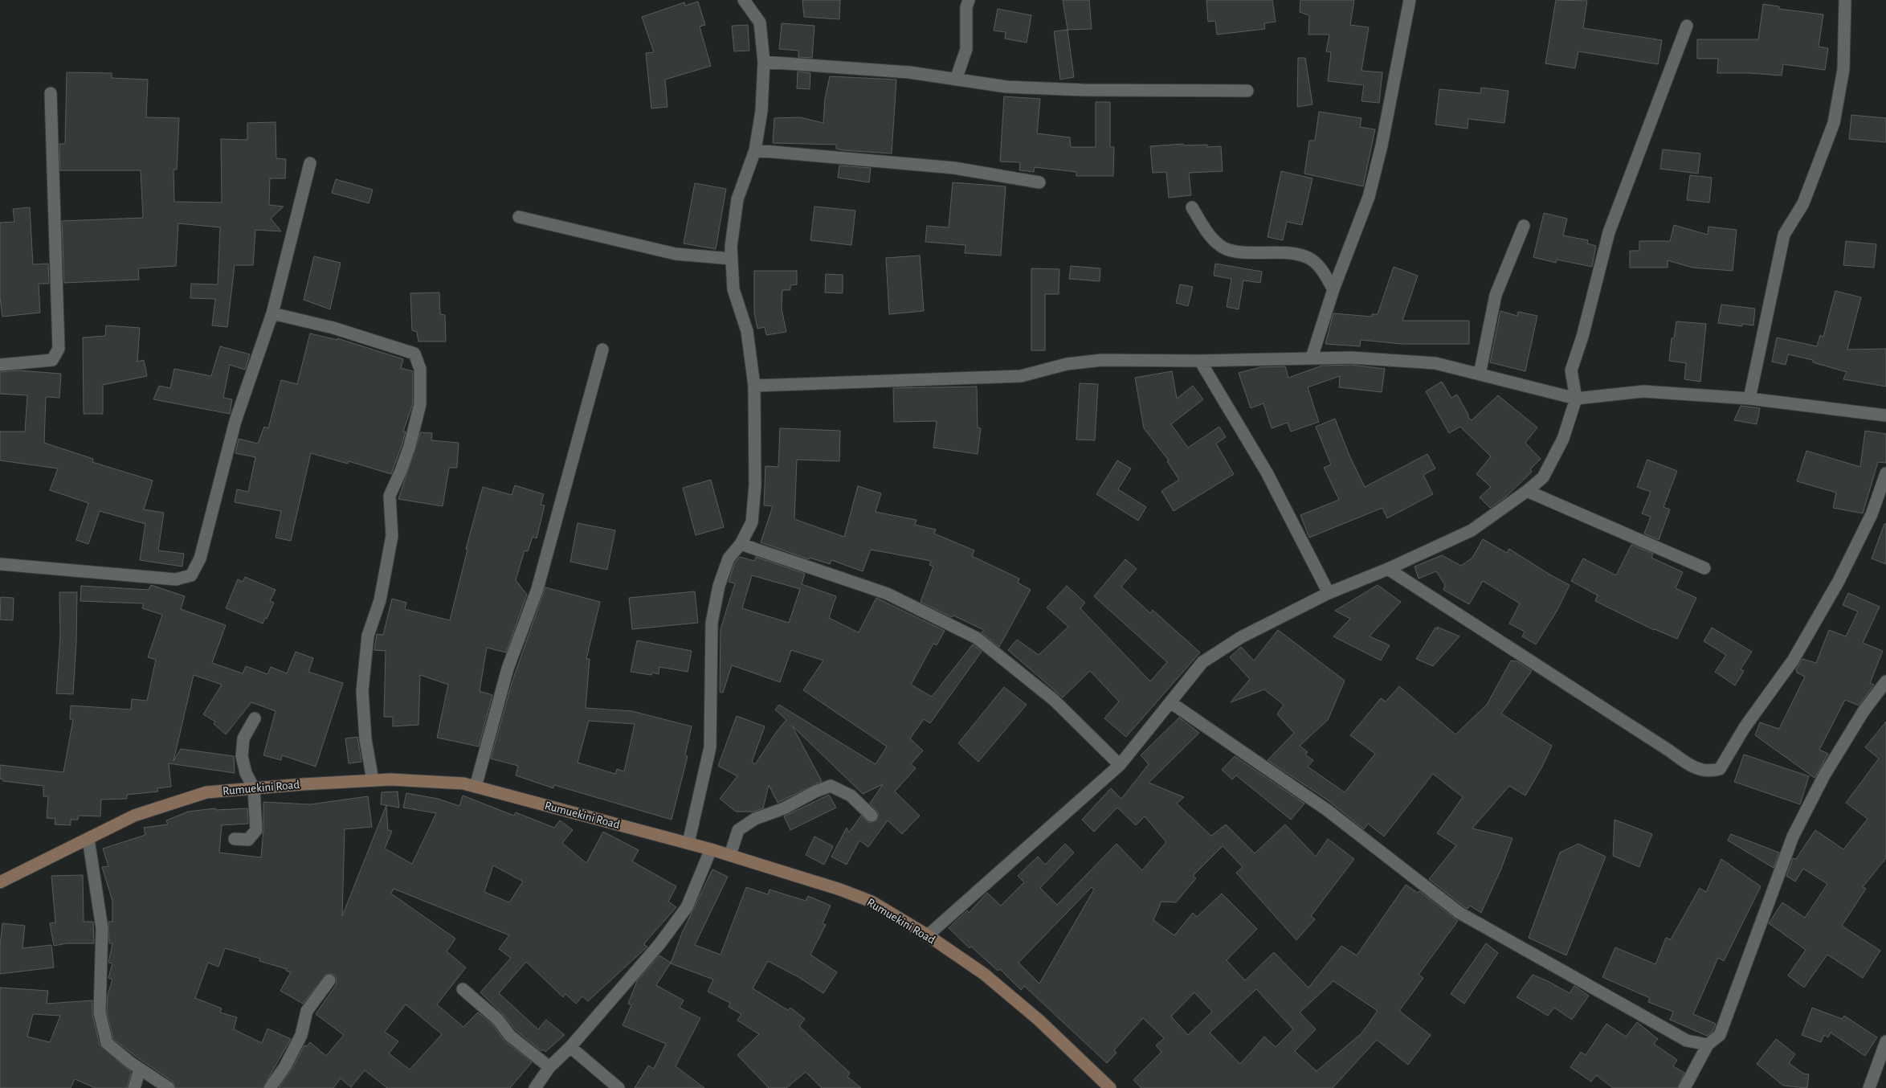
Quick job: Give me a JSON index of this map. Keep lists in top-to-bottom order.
{
  "streets": {
    "street": ["Rumuekini Road"]
  }
}
